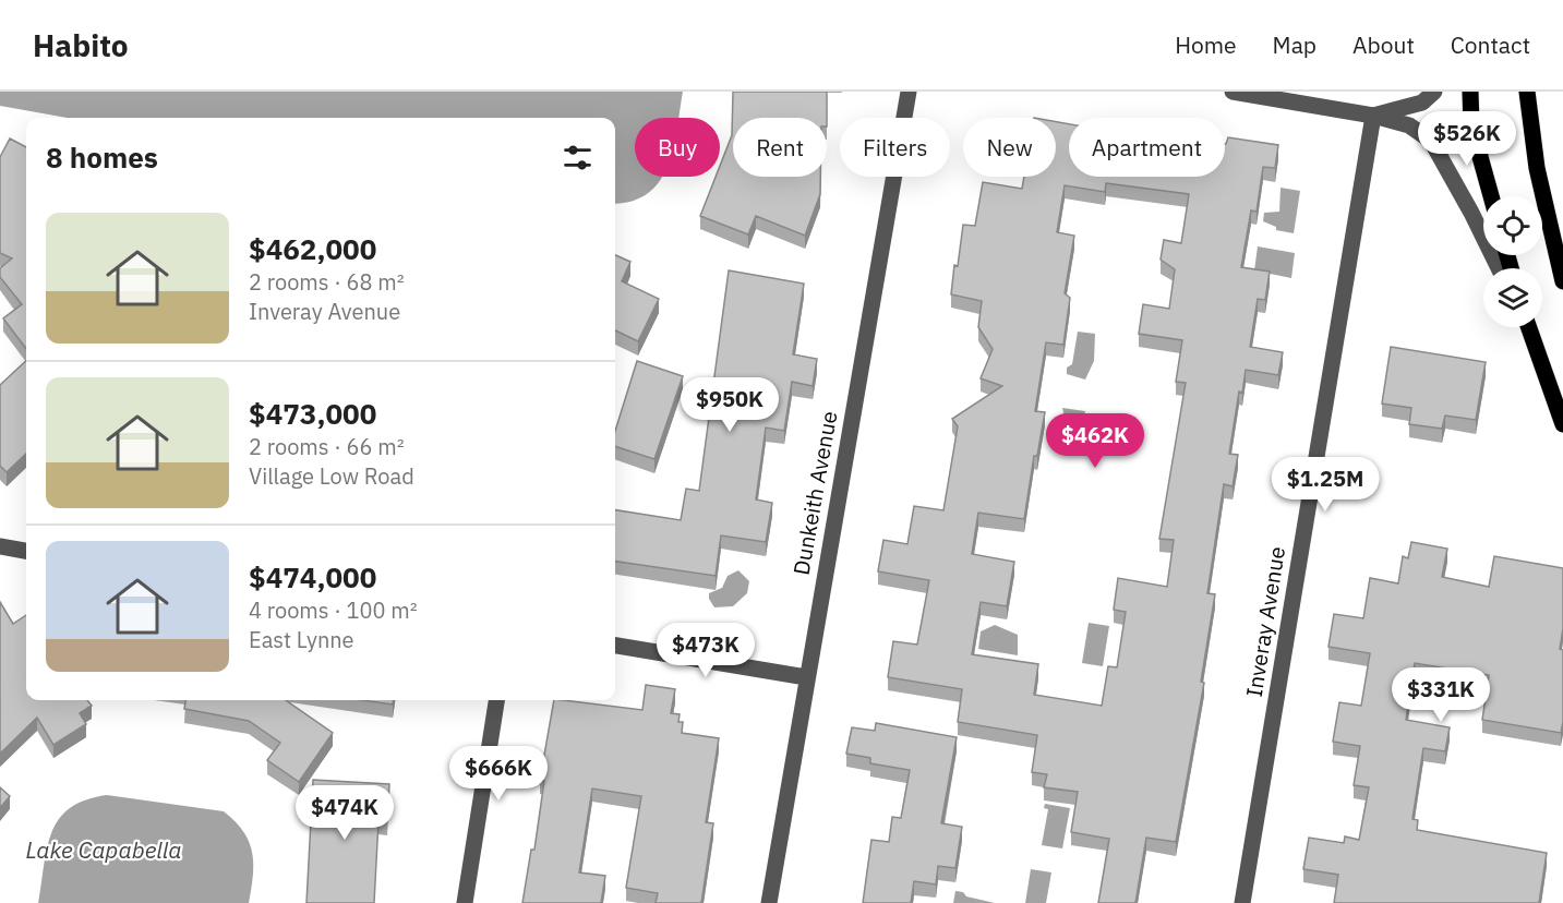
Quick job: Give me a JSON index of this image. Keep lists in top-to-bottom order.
{
  "streets": {
    "street": ["Dunkeith Avenue", "Inveray Avenue"]
  },
  "water": ["Lake Capabella"],
  "page": {
    "header": "Habito",
    "nav": [
      "Home",
      "Map",
      "About",
      "Contact"
    ],
    "price": [
      "$526K",
      "$950K",
      "$462K",
      "$1.25M",
      "$473K",
      "$331K",
      "$666K",
      "$474K"
    ],
    "chip": [
      "Buy",
      "Rent",
      "Filters",
      "New",
      "Apartment"
    ],
    "heading": "8 homes",
    "list": [
      {
        "name": "$462,000",
        "note": "2 rooms · 68 m² · Inveray Avenue"
      },
      {
        "name": "$473,000",
        "note": "2 rooms · 66 m² · Village Low Road"
      },
      {
        "name": "$474,000",
        "note": "4 rooms · 100 m² · East Lynne"
      }
    ]
  }
}
